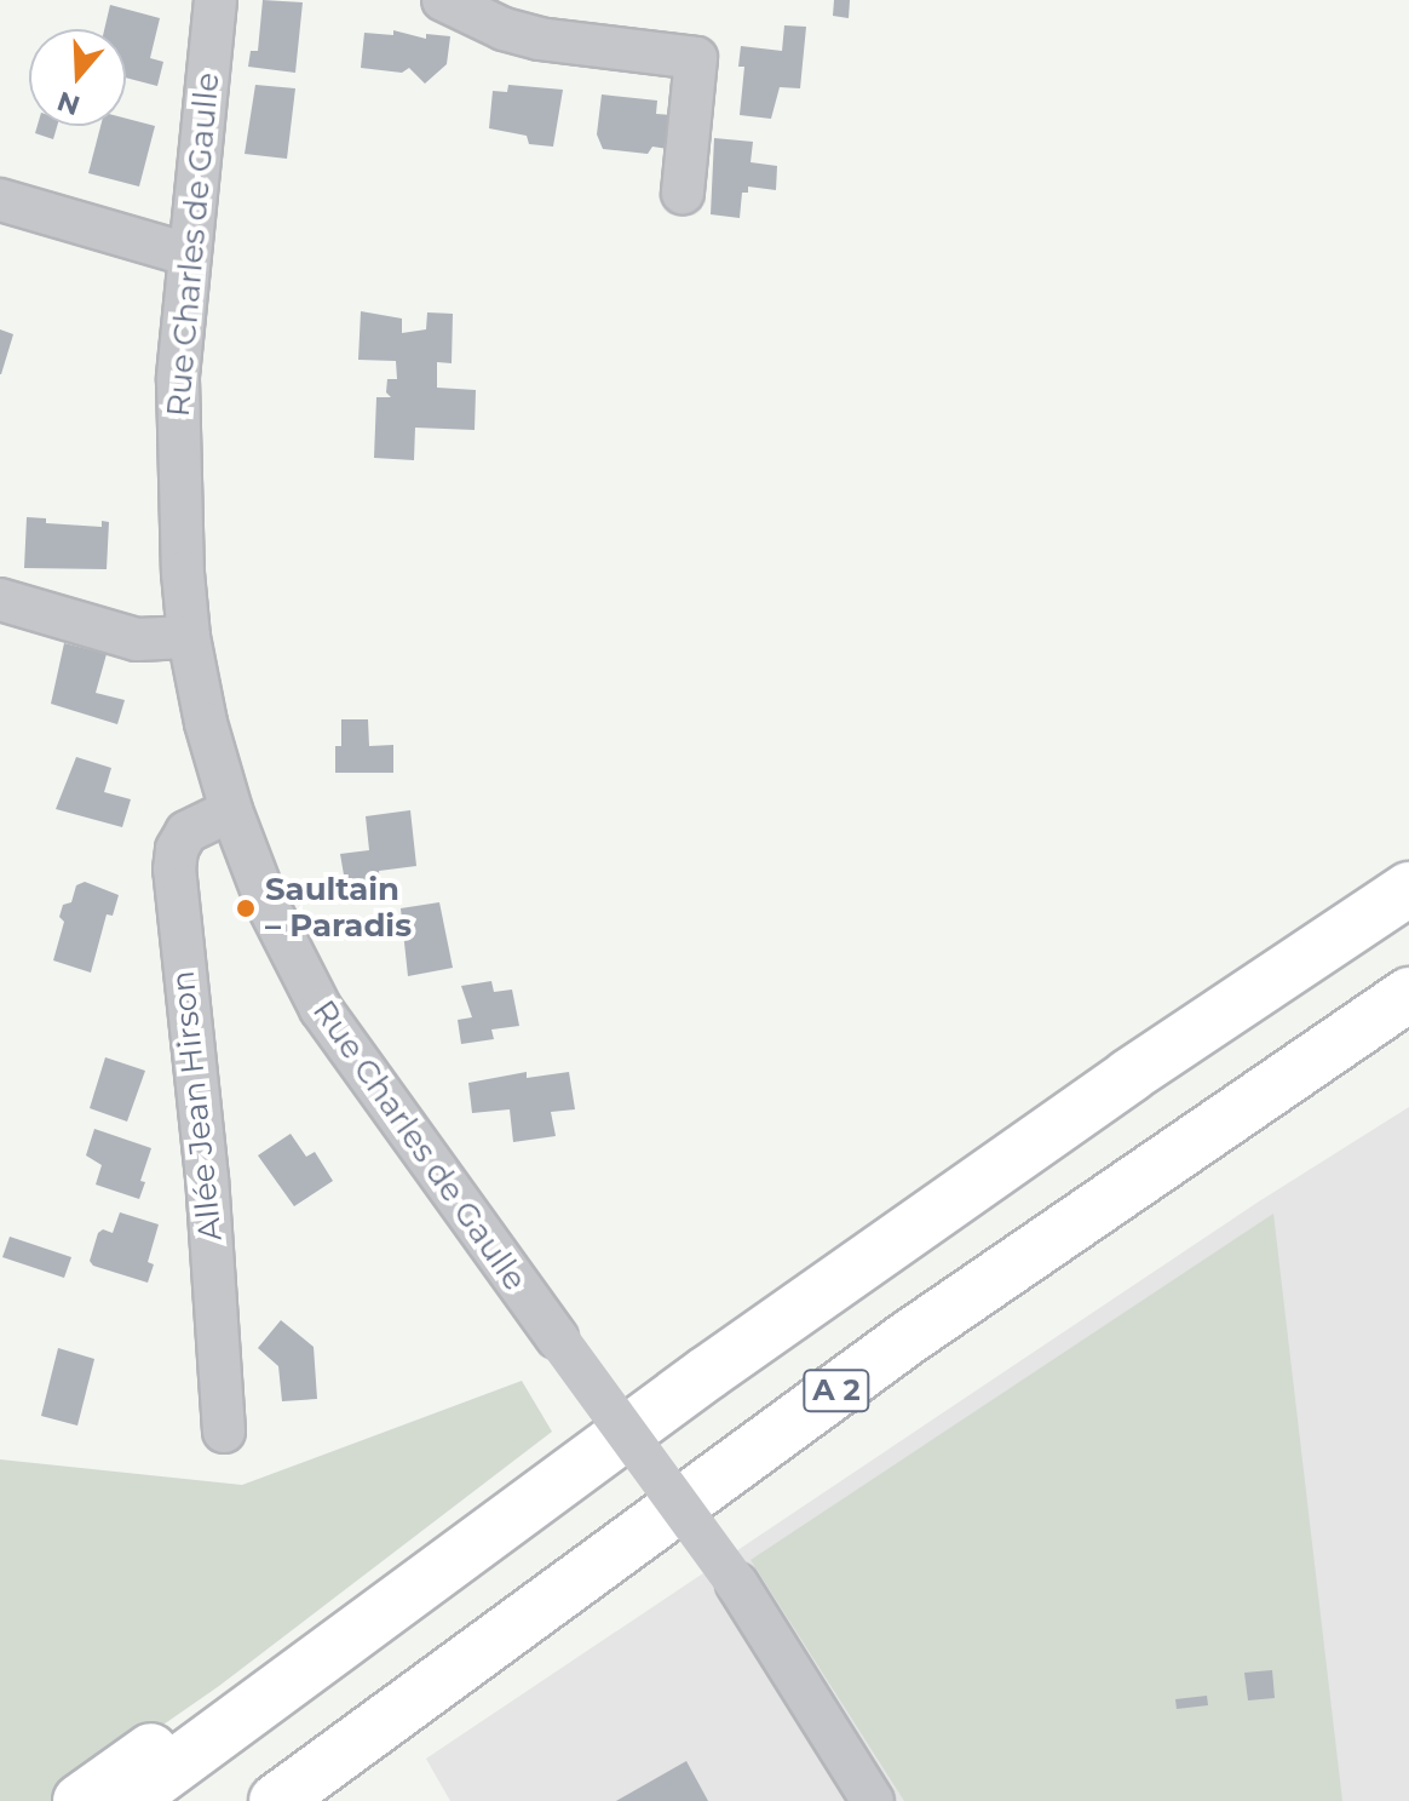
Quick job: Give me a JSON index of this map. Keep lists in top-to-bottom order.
{
  "streets": {
    "highway": ["A 2"],
    "street": ["Rue Charles de Gaulle", "Allée Jean Hirson"]
  },
  "crossings": [
    ["Rue Charles de Gaulle", "Allée Jean Hirson"]
  ],
  "places": ["Saultain – Paradis"],
  "north": "bottom"
}
